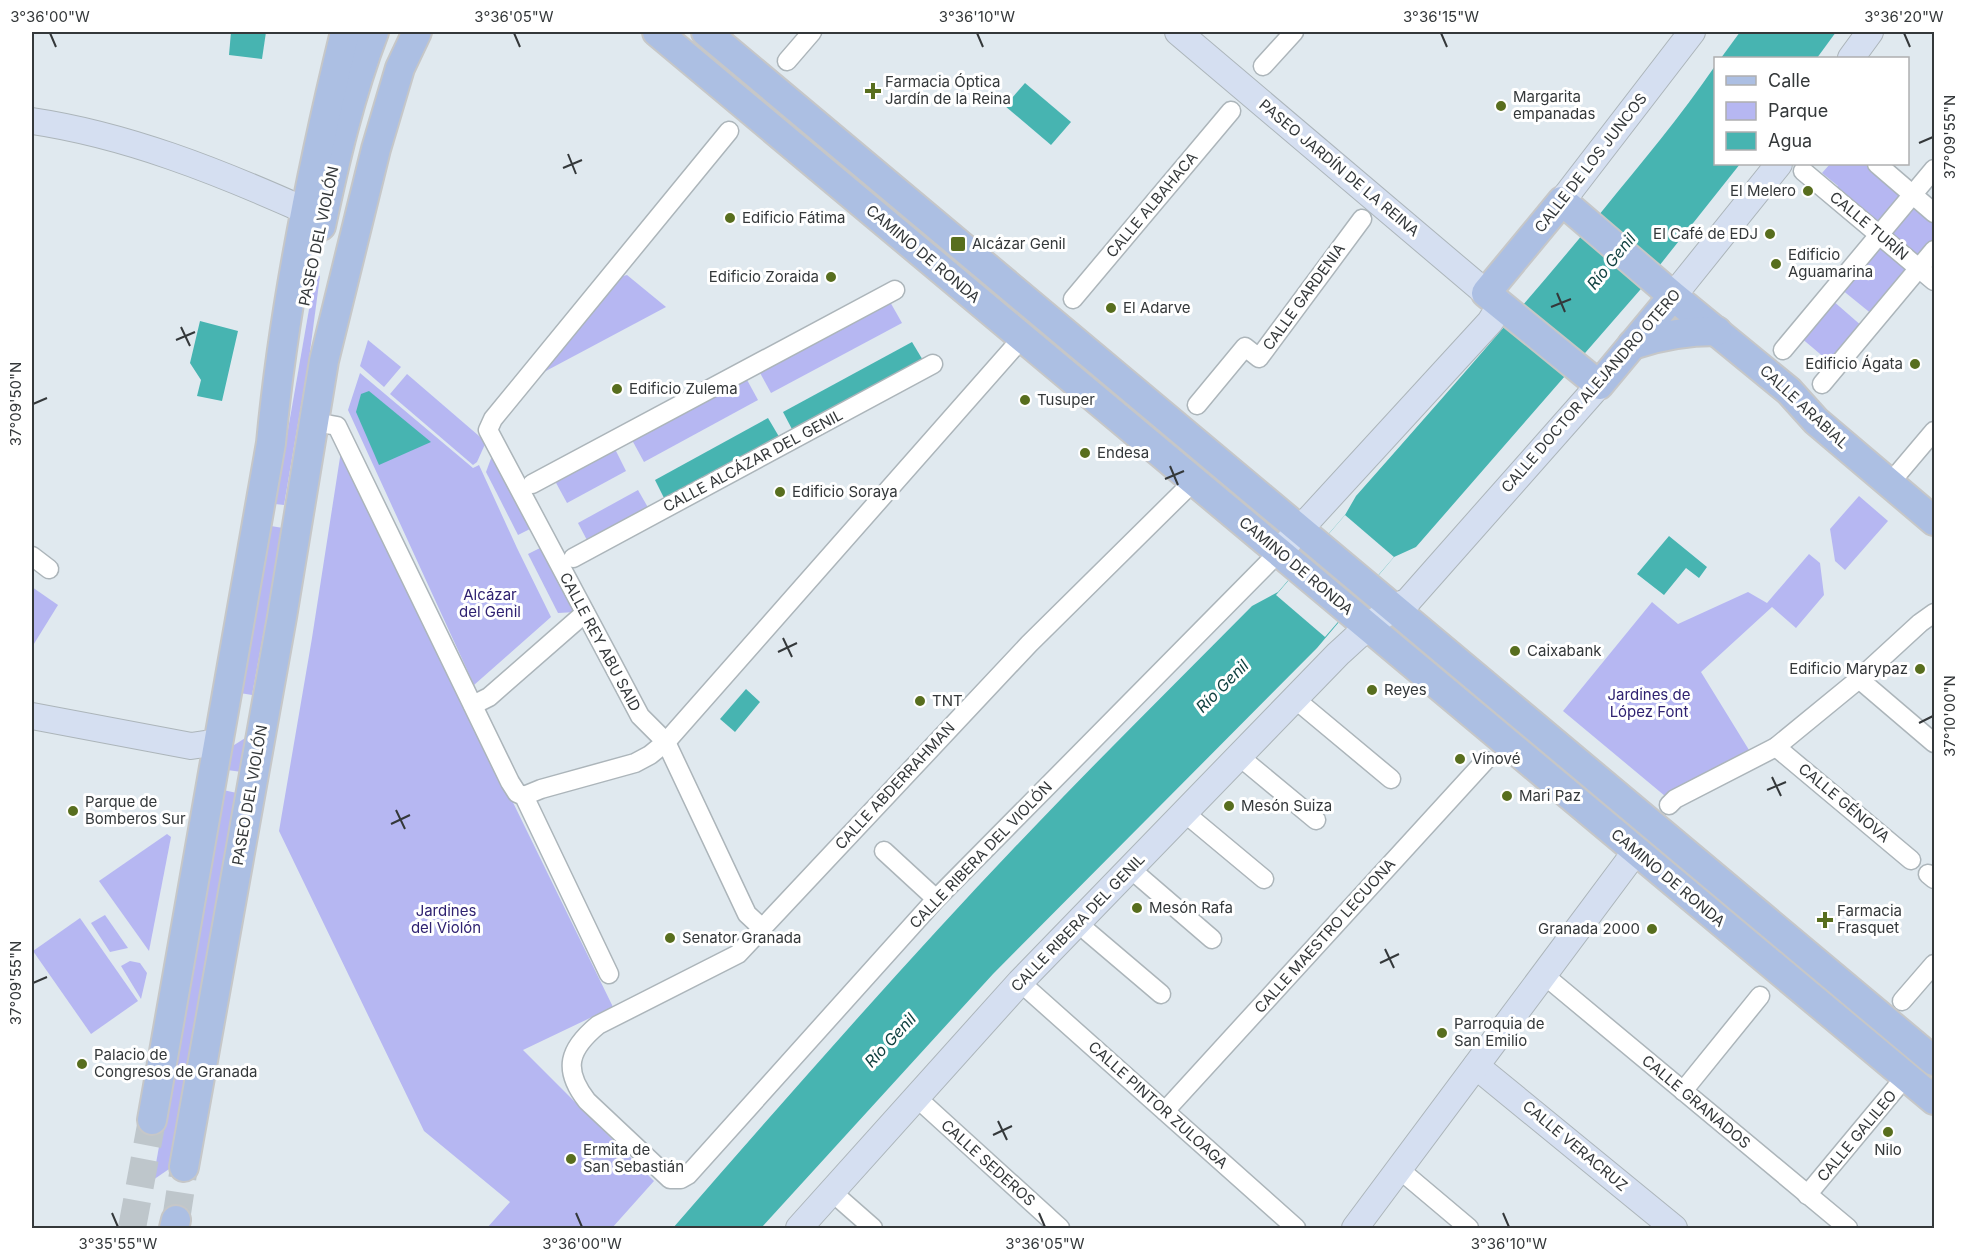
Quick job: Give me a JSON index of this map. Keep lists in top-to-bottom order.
{
  "streets": {
    "main road": [
      "CALLE DE LOS JUNCOS",
      "PASEO JARDÍN DE LA REINA",
      "PASEO DEL VIOLÓN",
      "CAMINO DE RONDA",
      "CALLE DOCTOR ALEJANDRO OTERO",
      "CALLE ARABIAL",
      "CALLE RIBERA DEL GENIL",
      "CALLE VERACRUZ"
    ],
    "street": [
      "CALLE ALBAHACA",
      "CALLE TURÍN",
      "CALLE GARDENIA",
      "CALLE ALCÁZAR DEL GENIL",
      "CALLE REY ABU SAID",
      "CALLE ABDERRAHMAN",
      "CALLE GÉNOVA",
      "CALLE RIBERA DEL VIOLÓN",
      "CALLE MAESTRO LECUONA",
      "CALLE GRANADOS",
      "CALLE PINTOR ZULOAGA",
      "CALLE GALILEO",
      "CALLE SEDEROS"
    ]
  },
  "crossings": [
    ["CALLE DE LOS JUNCOS", "PASEO JARDÍN DE LA REINA"],
    ["CALLE DE LOS JUNCOS", "CAMINO DE RONDA"],
    ["CALLE DE LOS JUNCOS", "CALLE ARABIAL"],
    ["CALLE DE LOS JUNCOS", "CALLE RIBERA DEL VIOLÓN"],
    ["CALLE TURÍN", "CALLE DOCTOR ALEJANDRO OTERO"],
    ["CAMINO DE RONDA", "CALLE DOCTOR ALEJANDRO OTERO"],
    ["CAMINO DE RONDA", "CALLE ABDERRAHMAN"],
    ["CAMINO DE RONDA", "CALLE RIBERA DEL VIOLÓN"],
    ["CAMINO DE RONDA", "CALLE RIBERA DEL GENIL"],
    ["CAMINO DE RONDA", "CALLE GALILEO"],
    ["CALLE DOCTOR ALEJANDRO OTERO", "CALLE ARABIAL"],
    ["CALLE DOCTOR ALEJANDRO OTERO", "CALLE RIBERA DEL GENIL"],
    ["CALLE ABDERRAHMAN", "CALLE RIBERA DEL VIOLÓN"],
    ["CALLE RIBERA DEL GENIL", "CALLE PINTOR ZULOAGA"],
    ["CALLE RIBERA DEL GENIL", "CALLE SEDEROS"],
    ["CALLE MAESTRO LECUONA", "CALLE PINTOR ZULOAGA"],
    ["CALLE GRANADOS", "CALLE GALILEO"]
  ],
  "water": ["Río Genil"],
  "parks": ["Alcázar del Genil", "Jardines de López Font", "Jardines del Violón"],
  "places": {
    "health": ["Farmacia Óptica Jardín de la Reina", "Farmacia Frasquet"],
    "other": [
      "Margarita empanadas",
      "El Melero",
      "Edificio Fátima",
      "El Café de EDJ",
      "Edificio Aguamarina",
      "Edificio Zoraida",
      "El Adarve",
      "Edificio Ágata",
      "Edificio Zulema",
      "Tusuper",
      "Endesa",
      "Edificio Soraya",
      "Caixabank",
      "Edificio Marypaz",
      "Reyes",
      "TNT",
      "Vinové",
      "Mari Paz",
      "Mesón Suiza",
      "Parque de Bomberos Sur",
      "Mesón Rafa",
      "Granada 2000",
      "Senator Granada",
      "Parroquia de San Emilio",
      "Palacio de Congresos de Granada",
      "Nilo",
      "Ermita de San Sebastián"
    ],
    "transit": ["Alcázar Genil"]
  },
  "legend": ["Calle", "Parque", "Agua"],
  "coordinates": [
    "3°36'00\"W",
    "3°36'05\"W",
    "3°36'10\"W",
    "3°36'15\"W",
    "3°36'20\"W",
    "37°09'55\"N",
    "37°09'50\"N",
    "37°10'00\"N",
    "3°35'55\"W"
  ]
}
